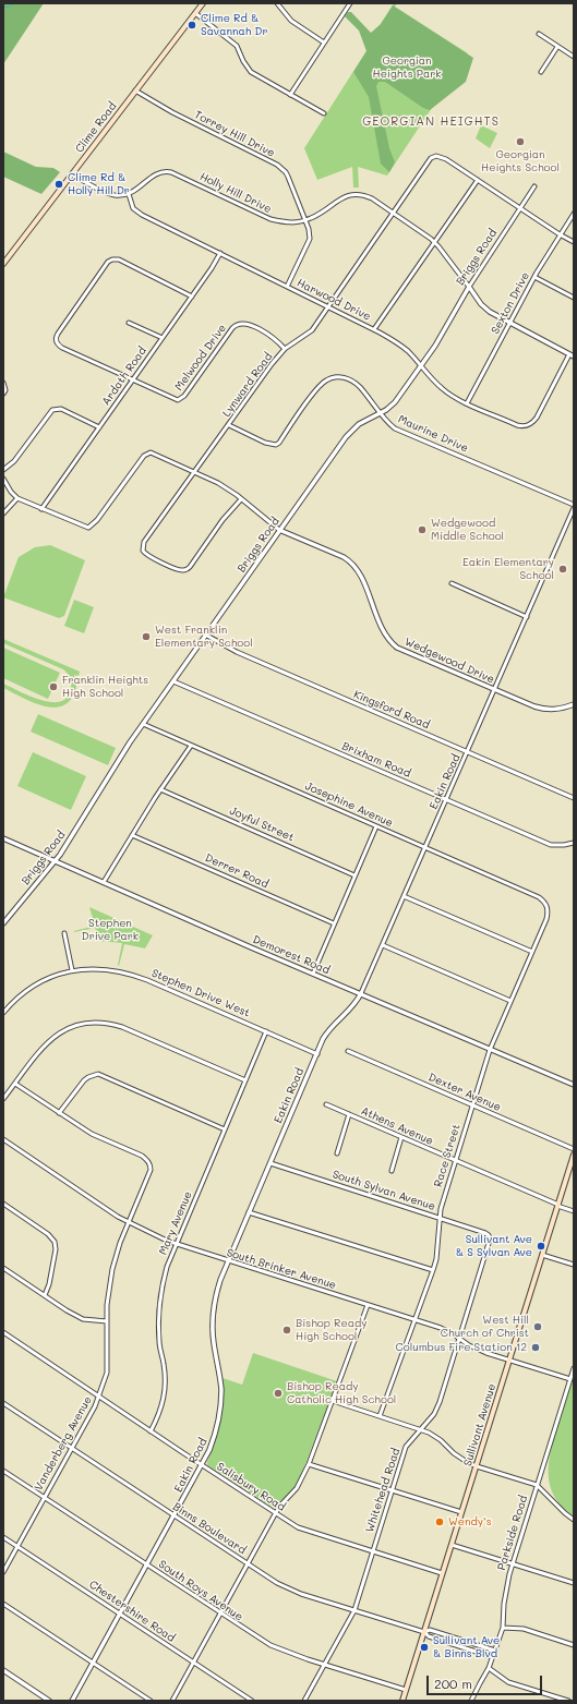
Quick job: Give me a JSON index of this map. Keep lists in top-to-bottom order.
{
  "streets": {
    "main road": ["Clime Road", "Sullivant Avenue"],
    "street": [
      "Torrey Hill Drive",
      "Holly Hill Drive",
      "Briggs Road",
      "Harwood Drive",
      "Sexton Drive",
      "Melwood Drive",
      "Ardath Road",
      "Lynward Road",
      "Maurine Drive",
      "Wedgewood Drive",
      "Kingsford Road",
      "Brixham Road",
      "Eakin Road",
      "Josephine Avenue",
      "Joyful Street",
      "Derrer Road",
      "Demorest Road",
      "Stephen Drive West",
      "Dexter Avenue",
      "Athens Avenue",
      "Race Street",
      "South Sylvan Avenue",
      "Mary Avenue",
      "South Brinker Avenue",
      "Vanderberg Avenue",
      "Salisbury Road",
      "Whitehead Road",
      "Binns Boulevard",
      "Parkside Road",
      "South Roys Avenue",
      "Chestershire Road"
    ]
  },
  "crossings": [
    ["Clime Road", "Torrey Hill Drive"],
    ["Torrey Hill Drive", "Holly Hill Drive"],
    ["Torrey Hill Drive", "Harwood Drive"],
    ["Holly Hill Drive", "Briggs Road"],
    ["Holly Hill Drive", "Harwood Drive"],
    ["Holly Hill Drive", "Sexton Drive"],
    ["Holly Hill Drive", "Lynward Road"],
    ["Briggs Road", "Harwood Drive"],
    ["Briggs Road", "Maurine Drive"],
    ["Briggs Road", "Wedgewood Drive"],
    ["Briggs Road", "Kingsford Road"],
    ["Briggs Road", "Brixham Road"],
    ["Briggs Road", "Josephine Avenue"],
    ["Briggs Road", "Demorest Road"],
    ["Harwood Drive", "Sexton Drive"],
    ["Harwood Drive", "Ardath Road"],
    ["Harwood Drive", "Lynward Road"],
    ["Melwood Drive", "Ardath Road"],
    ["Melwood Drive", "Lynward Road"],
    ["Ardath Road", "Wedgewood Drive"],
    ["Lynward Road", "Maurine Drive"],
    ["Lynward Road", "Wedgewood Drive"],
    ["Maurine Drive", "Eakin Road"],
    ["Wedgewood Drive", "Eakin Road"],
    ["Kingsford Road", "Eakin Road"],
    ["Brixham Road", "Eakin Road"],
    ["Eakin Road", "Josephine Avenue"],
    ["Eakin Road", "Demorest Road"],
    ["Eakin Road", "Stephen Drive West"],
    ["Eakin Road", "South Sylvan Avenue"],
    ["Eakin Road", "South Brinker Avenue"],
    ["Eakin Road", "Salisbury Road"],
    ["Eakin Road", "Binns Boulevard"],
    ["Eakin Road", "South Roys Avenue"],
    ["Eakin Road", "Chestershire Road"],
    ["Josephine Avenue", "Race Street"],
    ["Demorest Road", "Race Street"],
    ["Stephen Drive West", "Mary Avenue"],
    ["Dexter Avenue", "Race Street"],
    ["Athens Avenue", "Race Street"],
    ["Athens Avenue", "Sullivant Avenue"],
    ["Race Street", "South Sylvan Avenue"],
    ["Race Street", "South Brinker Avenue"],
    ["South Sylvan Avenue", "Whitehead Road"],
    ["Mary Avenue", "South Brinker Avenue"],
    ["Mary Avenue", "Salisbury Road"],
    ["South Brinker Avenue", "Sullivant Avenue"],
    ["South Brinker Avenue", "Vanderberg Avenue"],
    ["South Brinker Avenue", "Whitehead Road"],
    ["South Brinker Avenue", "Parkside Road"],
    ["Sullivant Avenue", "Salisbury Road"],
    ["Sullivant Avenue", "Binns Boulevard"],
    ["Sullivant Avenue", "South Roys Avenue"],
    ["Vanderberg Avenue", "Salisbury Road"],
    ["Vanderberg Avenue", "Binns Boulevard"],
    ["Vanderberg Avenue", "South Roys Avenue"],
    ["Vanderberg Avenue", "Chestershire Road"],
    ["Salisbury Road", "Whitehead Road"],
    ["Whitehead Road", "Binns Boulevard"],
    ["Whitehead Road", "South Roys Avenue"],
    ["Binns Boulevard", "Parkside Road"]
  ],
  "districts": ["GEORGIAN HEIGHTS"],
  "parks": ["Georgian Heights Park", "Stephen Drive Park"],
  "places": [
    "Clime Rd & Savannah Dr",
    "Georgian Heights School",
    "Clime Rd & Holly Hill Dr",
    "Wedgewood Middle School",
    "Eakin Elementary School",
    "West Franklin Elementary School",
    "Franklin Heights High School",
    "Sullivant Ave & S Sylvan Ave",
    "West Hill Church of Christ",
    "Bishop Ready High School",
    "Columbus Fire Station 12",
    "Bishop Ready Catholic High School",
    "Wendy’s",
    "Sullivant Ave & Binns Blvd"
  ],
  "scale_bar": "200 m"
}
